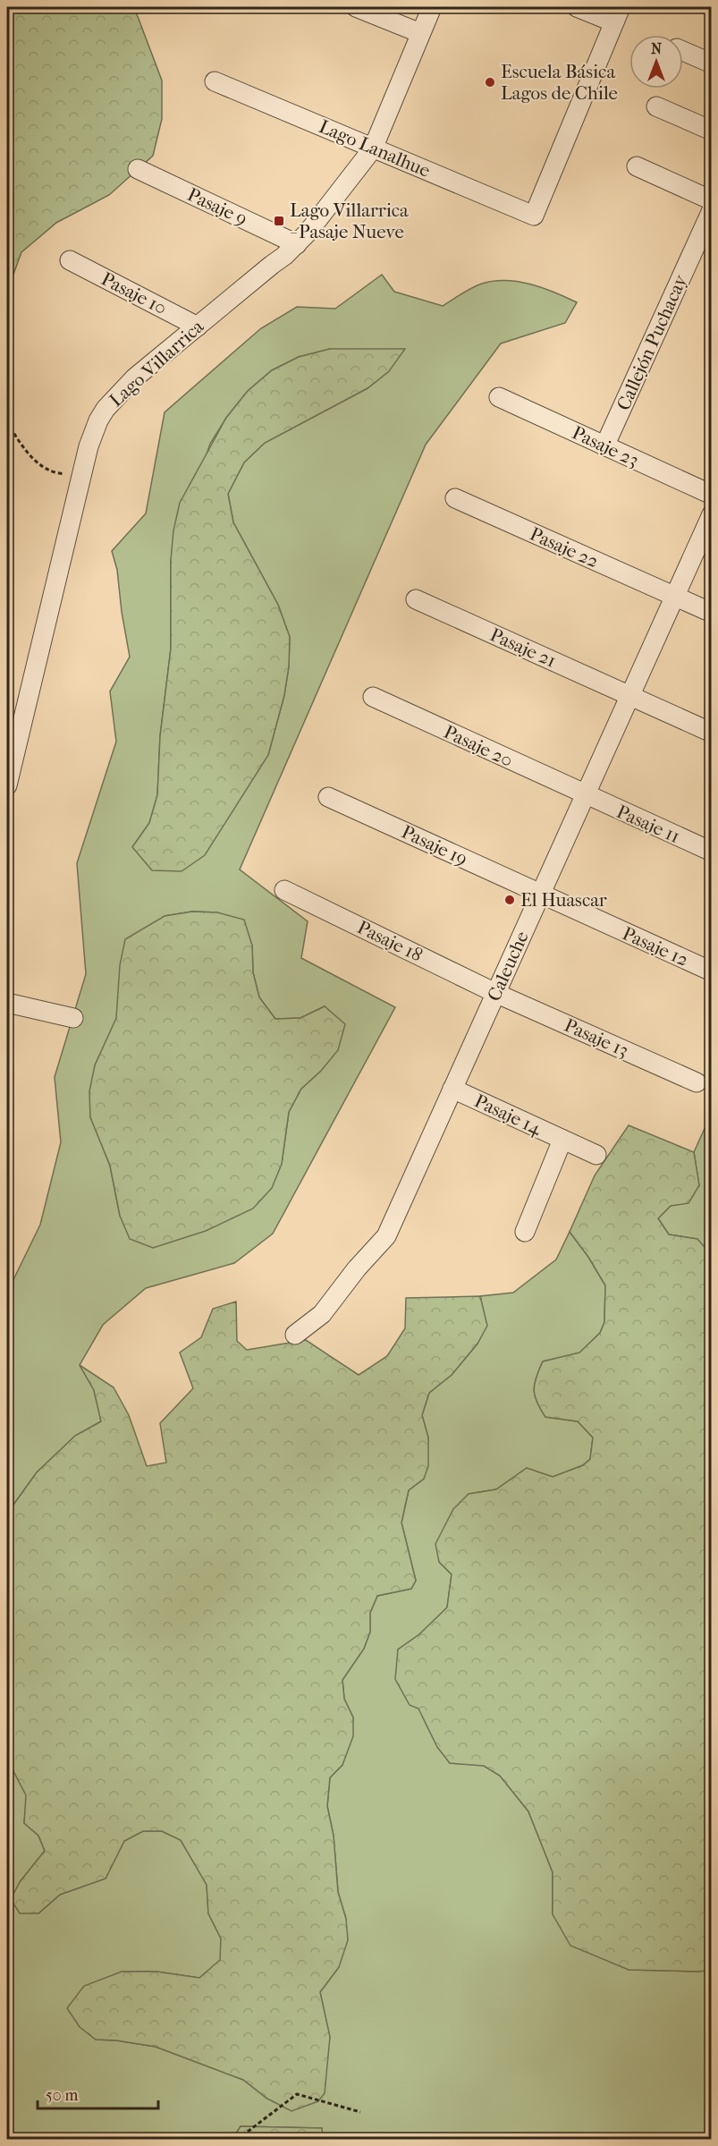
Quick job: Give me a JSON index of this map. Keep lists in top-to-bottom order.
{
  "streets": {
    "street": [
      "Lago Lanalhue",
      "Pasaje 9",
      "Pasaje 10",
      "Callejón Puchacay",
      "Lago Villarrica",
      "Pasaje 23",
      "Pasaje 22",
      "Pasaje 21",
      "Pasaje 20",
      "Pasaje 11",
      "Pasaje 19",
      "Pasaje 18",
      "Pasaje 12",
      "Caleuche",
      "Pasaje 13",
      "Pasaje 14"
    ]
  },
  "crossings": [
    ["Lago Lanalhue", "Lago Villarrica"],
    ["Pasaje 9", "Lago Villarrica"],
    ["Pasaje 10", "Lago Villarrica"],
    ["Callejón Puchacay", "Pasaje 23"],
    ["Pasaje 22", "Caleuche"],
    ["Pasaje 21", "Caleuche"],
    ["Pasaje 20", "Pasaje 11"],
    ["Pasaje 20", "Caleuche"],
    ["Pasaje 11", "Caleuche"],
    ["Pasaje 19", "Pasaje 12"],
    ["Pasaje 19", "Caleuche"],
    ["Pasaje 18", "Caleuche"],
    ["Pasaje 18", "Pasaje 13"],
    ["Pasaje 12", "Caleuche"],
    ["Caleuche", "Pasaje 13"],
    ["Caleuche", "Pasaje 14"]
  ],
  "places": {
    "other": ["Escuela Básica Lagos de Chile", "El Huascar"],
    "transit": ["Lago Villarrica - Pasaje Nueve"]
  },
  "scale_bar": "50 m",
  "north": "top"
}
